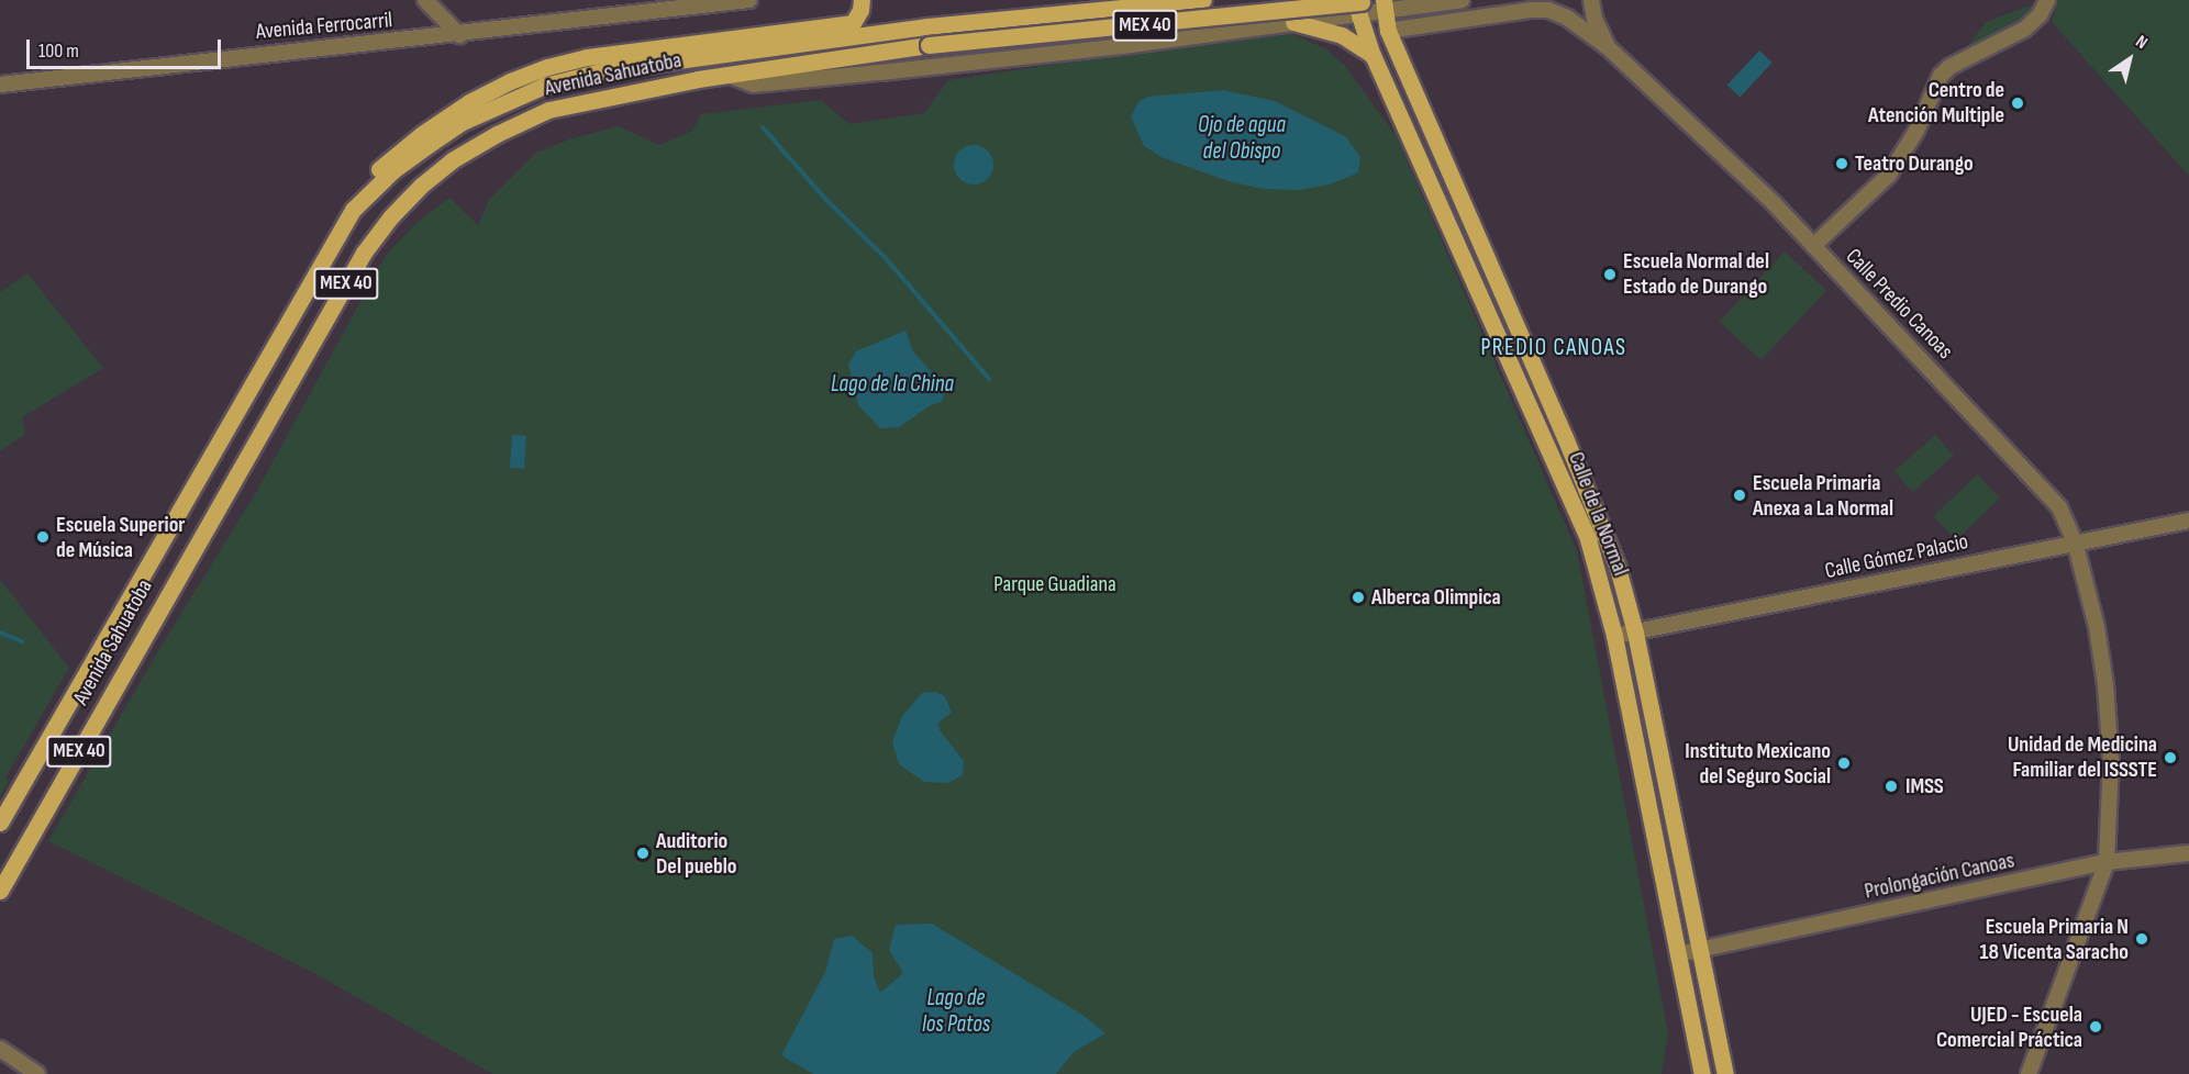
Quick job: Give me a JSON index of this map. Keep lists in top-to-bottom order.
{
  "streets": {
    "main road": ["MEX 40", "Avenida Sahuatoba", "Calle de la Normal"],
    "street": [
      "Avenida Ferrocarril",
      "Calle Predio Canoas",
      "Calle Gómez Palacio",
      "Prolongación Canoas"
    ]
  },
  "crossings": [
    ["Avenida Sahuatoba", "Calle de la Normal"],
    ["Calle Predio Canoas", "Calle de la Normal"],
    ["Calle Predio Canoas", "Calle Gómez Palacio"],
    ["Calle Predio Canoas", "Prolongación Canoas"],
    ["Calle de la Normal", "Calle Gómez Palacio"],
    ["Calle de la Normal", "Prolongación Canoas"]
  ],
  "districts": ["PREDIO CANOAS"],
  "water": ["Ojo de agua del Obispo", "Lago de la China", "Lago de los Patos"],
  "parks": ["Parque Guadiana"],
  "places": [
    "Centro de Atención Multiple",
    "Teatro Durango",
    "Escuela Normal del Estado de Durango",
    "Escuela Primaria Anexa a La Normal",
    "Escuela Superior de Música",
    "Alberca Olimpica",
    "Unidad de Medicina Familiar del ISSSTE",
    "Instituto Mexicano del Seguro Social",
    "IMSS",
    "Auditorio Del pueblo",
    "Escuela Primaria N 18 Vicenta Saracho",
    "UJED - Escuela Comercial Práctica"
  ],
  "scale_bar": "100 m",
  "north": "top right"
}
